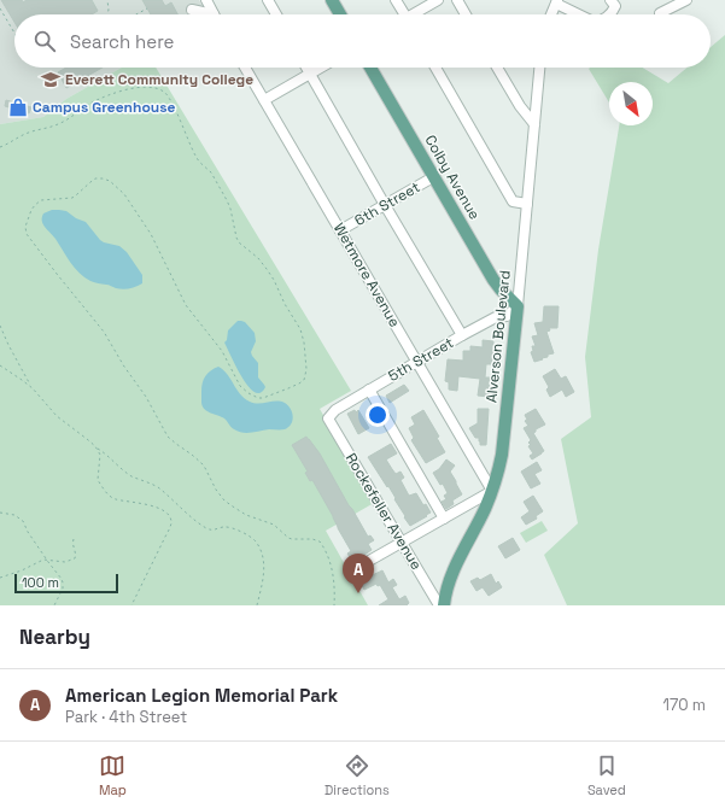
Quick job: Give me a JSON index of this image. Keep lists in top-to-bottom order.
{
  "streets": {
    "main road": ["Colby Avenue", "Alverson Boulevard"],
    "street": [
      "6th Street",
      "Wetmore Avenue",
      "5th Street",
      "Rockefeller Avenue"
    ]
  },
  "crossings": [
    ["Colby Avenue", "6th Street"],
    ["Colby Avenue", "Alverson Boulevard"],
    ["Colby Avenue", "5th Street"],
    ["6th Street", "Wetmore Avenue"],
    ["Wetmore Avenue", "Alverson Boulevard"],
    ["Wetmore Avenue", "5th Street"],
    ["Alverson Boulevard", "5th Street"],
    ["5th Street", "Rockefeller Avenue"]
  ],
  "places": {
    "school or university": ["Everett Community College"],
    "shop": ["Campus Greenhouse"]
  },
  "scale_bar": "100 m",
  "north": "bottom right",
  "page": {
    "search": "Search here",
    "pins": "A",
    "scale": "100 m",
    "heading": "Nearby",
    "list": [
      {
        "mark": "A",
        "name": "American Legion Memorial Park",
        "note": "Park · 4th Street",
        "value": "170 m"
      }
    ],
    "nav": ["Map", "Directions", "Saved"]
  }
}
